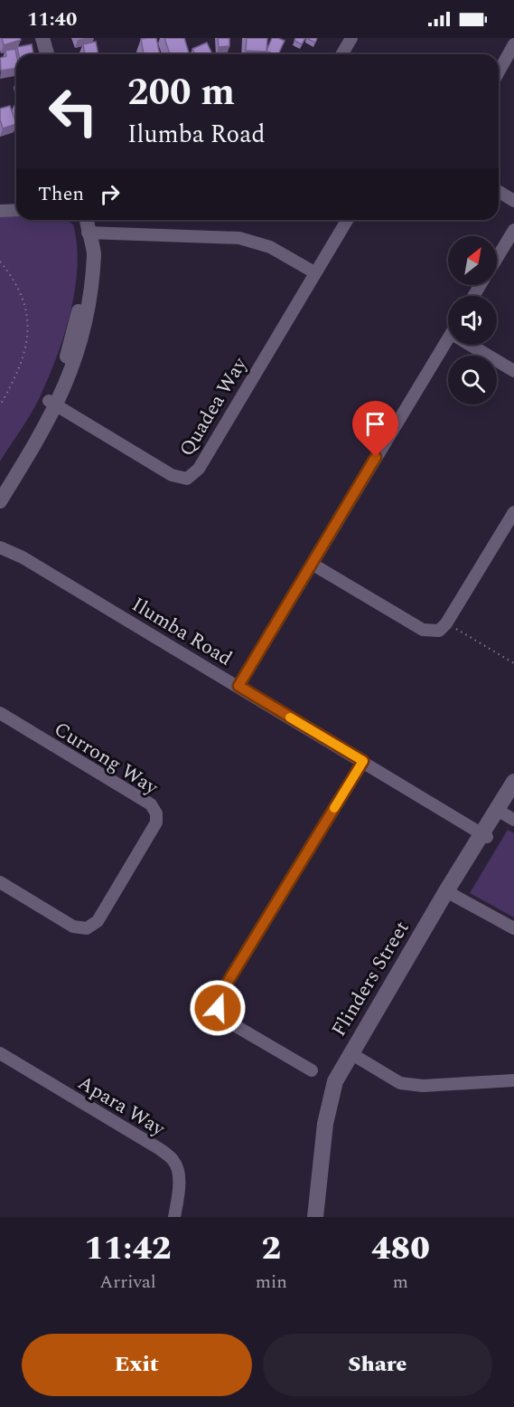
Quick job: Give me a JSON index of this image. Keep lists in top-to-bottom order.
{
  "streets": {
    "main road": ["Flinders Street"],
    "street": [
      "Quadea Way",
      "Ilumba Road",
      "Currong Way",
      "Apara Way"
    ]
  },
  "crossings": [
    ["Ilumba Road", "Flinders Street"]
  ],
  "north": "top right",
  "page": {
    "status": "11:40",
    "turn": ["200 m", "Ilumba Road"],
    "then": "Then",
    "eta": [
      "11:42",
      "Arrival",
      "2",
      "min",
      "480",
      "m"
    ],
    "buttons": ["Exit", "Share"]
  }
}
